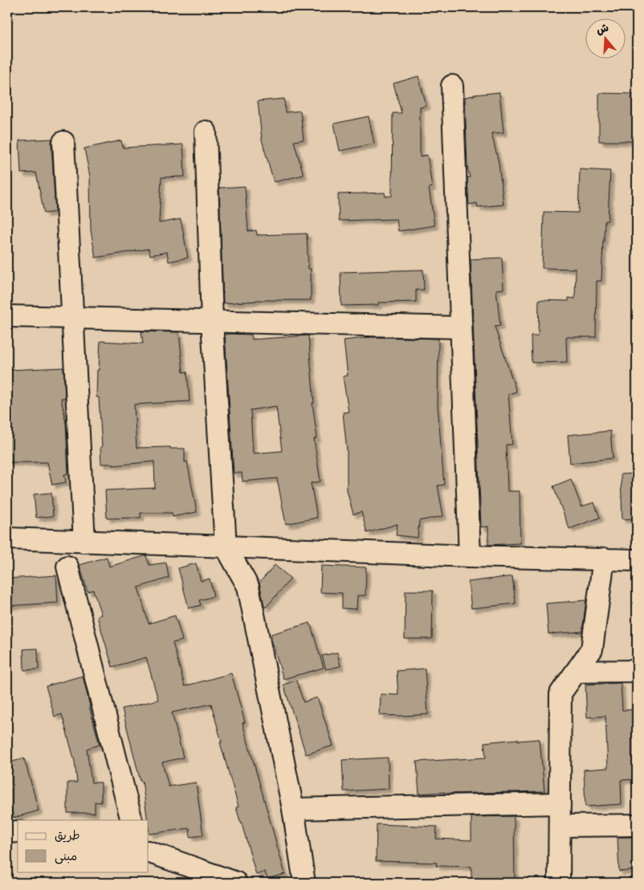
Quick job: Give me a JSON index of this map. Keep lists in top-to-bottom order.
{
  "legend": ["طريق", "مبنى"],
  "north": "top"
}
